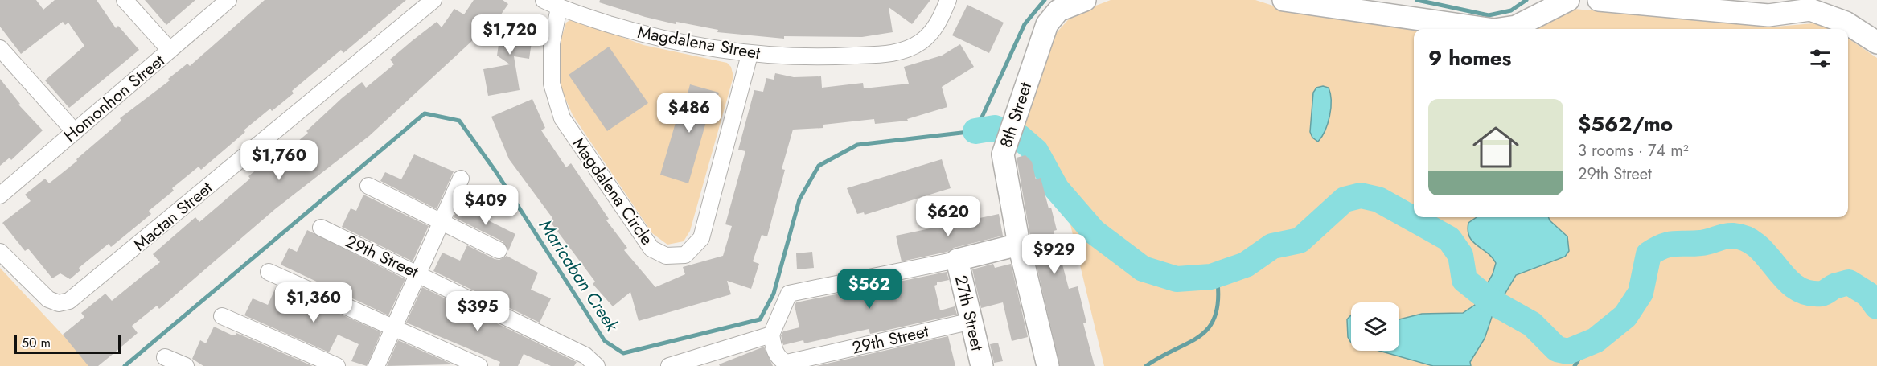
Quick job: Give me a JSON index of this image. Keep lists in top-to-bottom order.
{
  "streets": {
    "street": [
      "Magdalena Street",
      "Homonhon Street",
      "8th Street",
      "Magdalena Circle",
      "Mactan Street",
      "29th Street",
      "27th Street"
    ]
  },
  "crossings": [
    ["Magdalena Street", "Magdalena Circle"],
    ["29th Street", "27th Street"]
  ],
  "water": ["Maricaban Creek"],
  "scale_bar": "50 m",
  "page": {
    "price": [
      "$1,720",
      "$486",
      "$1,760",
      "$409",
      "$620",
      "$929",
      "$562",
      "$1,360",
      "$395"
    ],
    "heading": "9 homes",
    "list": [
      {
        "name": "$562/mo",
        "note": "3 rooms · 74 m² · 29th Street"
      }
    ],
    "scale": "50 m"
  }
}
